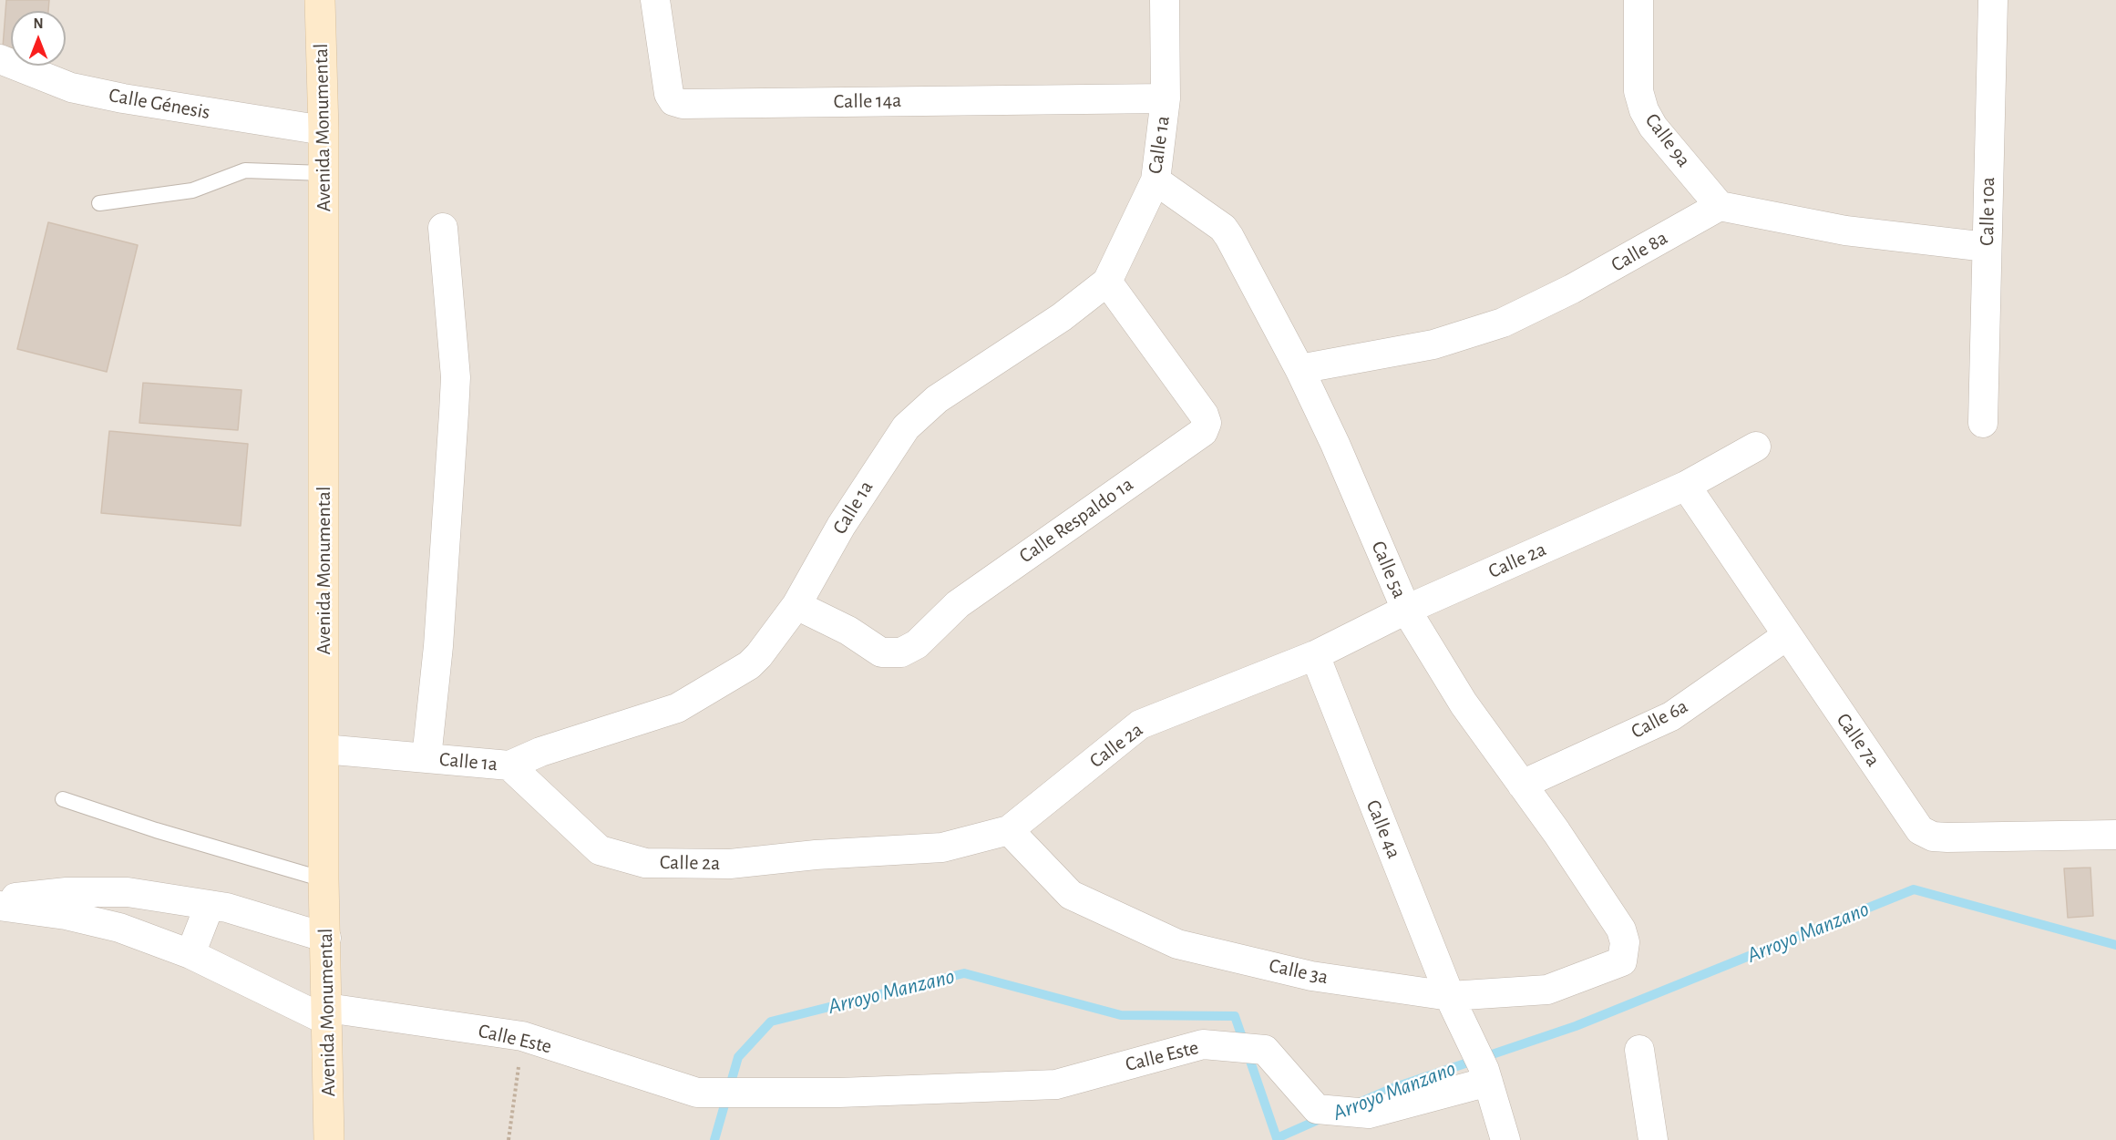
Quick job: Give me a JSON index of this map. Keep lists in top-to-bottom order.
{
  "streets": {
    "main road": ["Avenida Monumental"],
    "street": [
      "Calle 14a",
      "Calle Génesis",
      "Calle 9a",
      "Calle 1a",
      "Calle 10a",
      "Calle 8a",
      "Calle Respaldo 1a",
      "Calle 2a",
      "Calle 5a",
      "Calle 6a",
      "Calle 7a",
      "Calle 4a",
      "Calle 3a",
      "Calle Este"
    ]
  },
  "crossings": [
    ["Calle 14a", "Calle 1a"],
    ["Calle Génesis", "Avenida Monumental"],
    ["Avenida Monumental", "Calle 1a"],
    ["Avenida Monumental", "Calle Este"],
    ["Calle 9a", "Calle 8a"],
    ["Calle 1a", "Calle Respaldo 1a"],
    ["Calle 1a", "Calle 2a"],
    ["Calle 1a", "Calle 5a"],
    ["Calle 8a", "Calle 5a"],
    ["Calle 2a", "Calle 5a"],
    ["Calle 2a", "Calle 7a"],
    ["Calle 2a", "Calle 4a"],
    ["Calle 2a", "Calle 3a"],
    ["Calle 5a", "Calle 6a"],
    ["Calle 5a", "Calle 3a"],
    ["Calle 6a", "Calle 7a"],
    ["Calle 4a", "Calle 3a"],
    ["Calle 4a", "Calle Este"]
  ],
  "water": ["Arroyo Manzano"],
  "north": "top"
}
